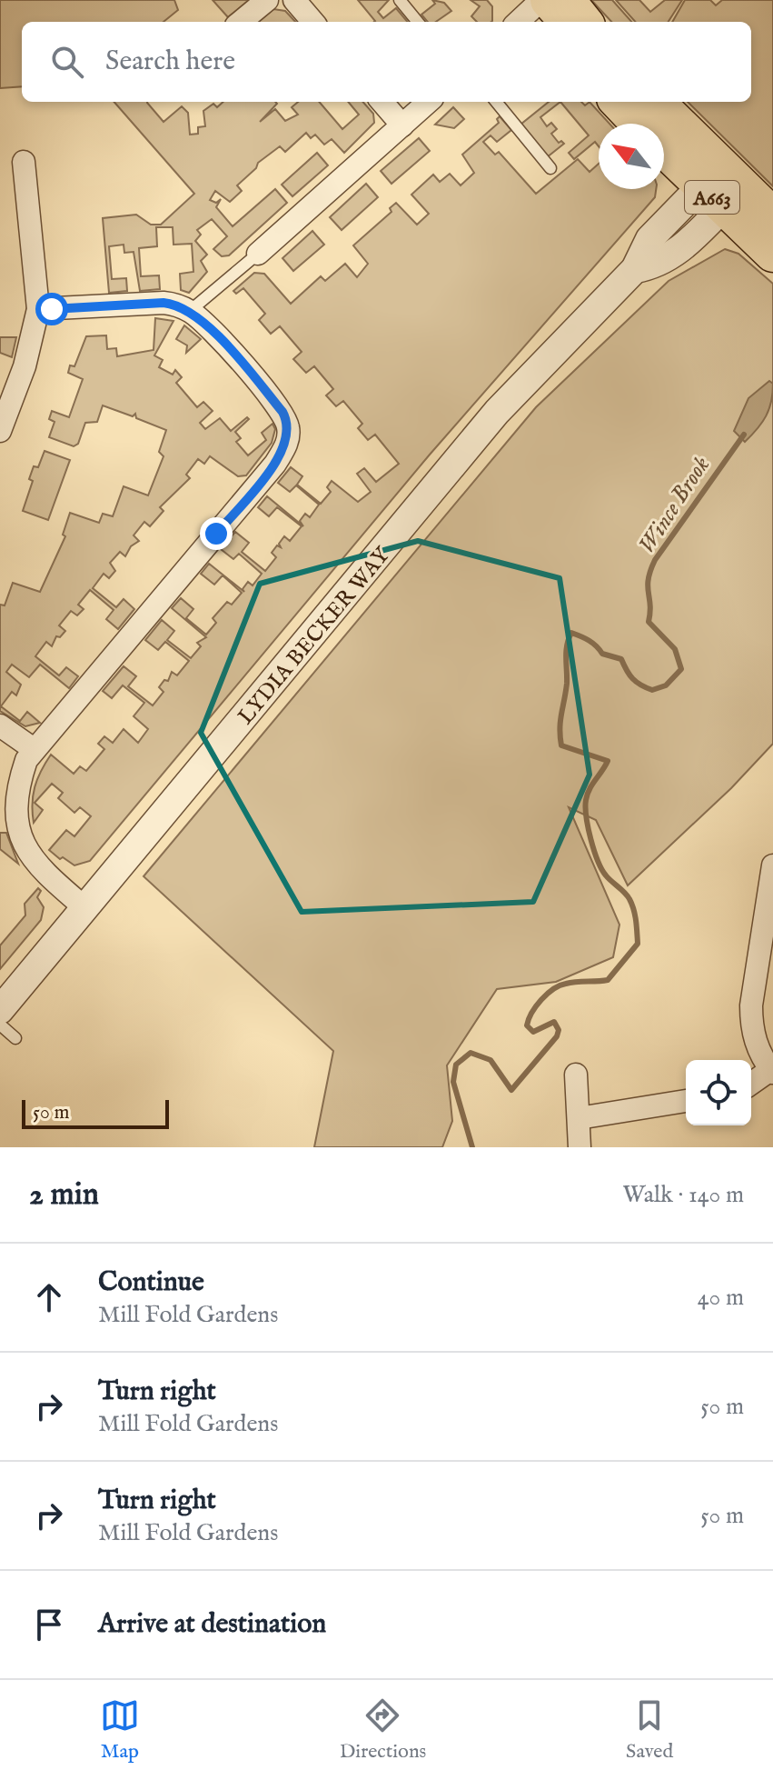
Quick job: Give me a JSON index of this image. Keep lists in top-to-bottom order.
{
  "streets": {
    "highway": ["A663"],
    "street": ["LYDIA BECKER WAY"]
  },
  "crossings": [
    ["A663", "LYDIA BECKER WAY"]
  ],
  "water": ["Wince Brook"],
  "scale_bar": "50 m",
  "north": "top left",
  "page": {
    "search": "Search here",
    "scale": "50 m",
    "heading": ["2 min", "Walk · 140 m"],
    "list": [
      ["Continue", "Mill Fold Gardens", "40 m"],
      ["Turn right", "Mill Fold Gardens", "50 m"],
      ["Turn right", "Mill Fold Gardens", "50 m"],
      "Arrive at destination"
    ],
    "nav": ["Map", "Directions", "Saved"]
  }
}
